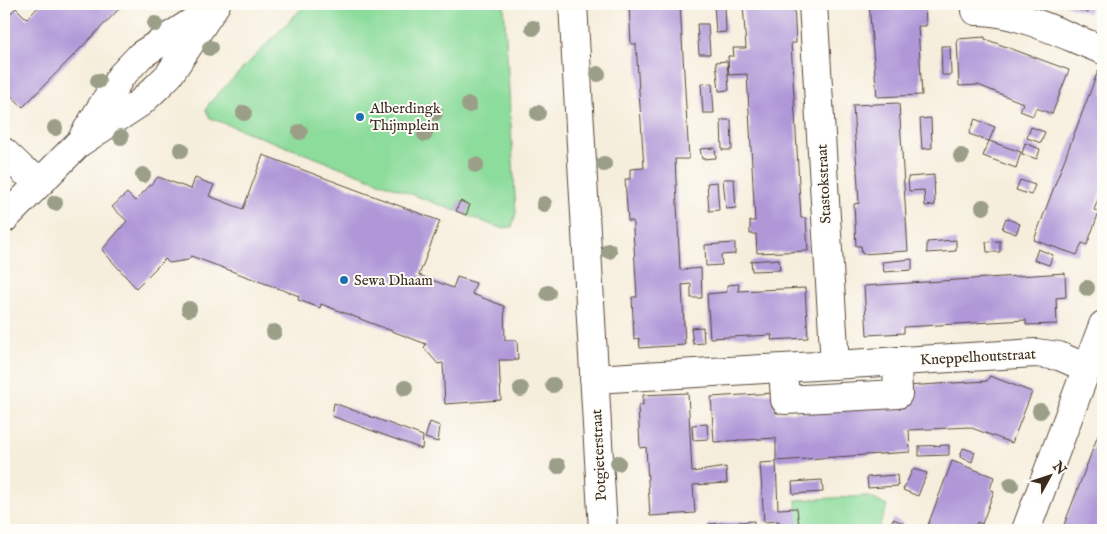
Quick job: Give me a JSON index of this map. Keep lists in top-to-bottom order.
{
  "streets": {
    "street": ["Stastokstraat", "Kneppelhoutstraat", "Potgieterstraat"]
  },
  "crossings": [
    ["Stastokstraat", "Kneppelhoutstraat"],
    ["Kneppelhoutstraat", "Potgieterstraat"]
  ],
  "places": ["Alberdingk Thijmplein", "Sewa Dhaam"],
  "north": "top right"
}
